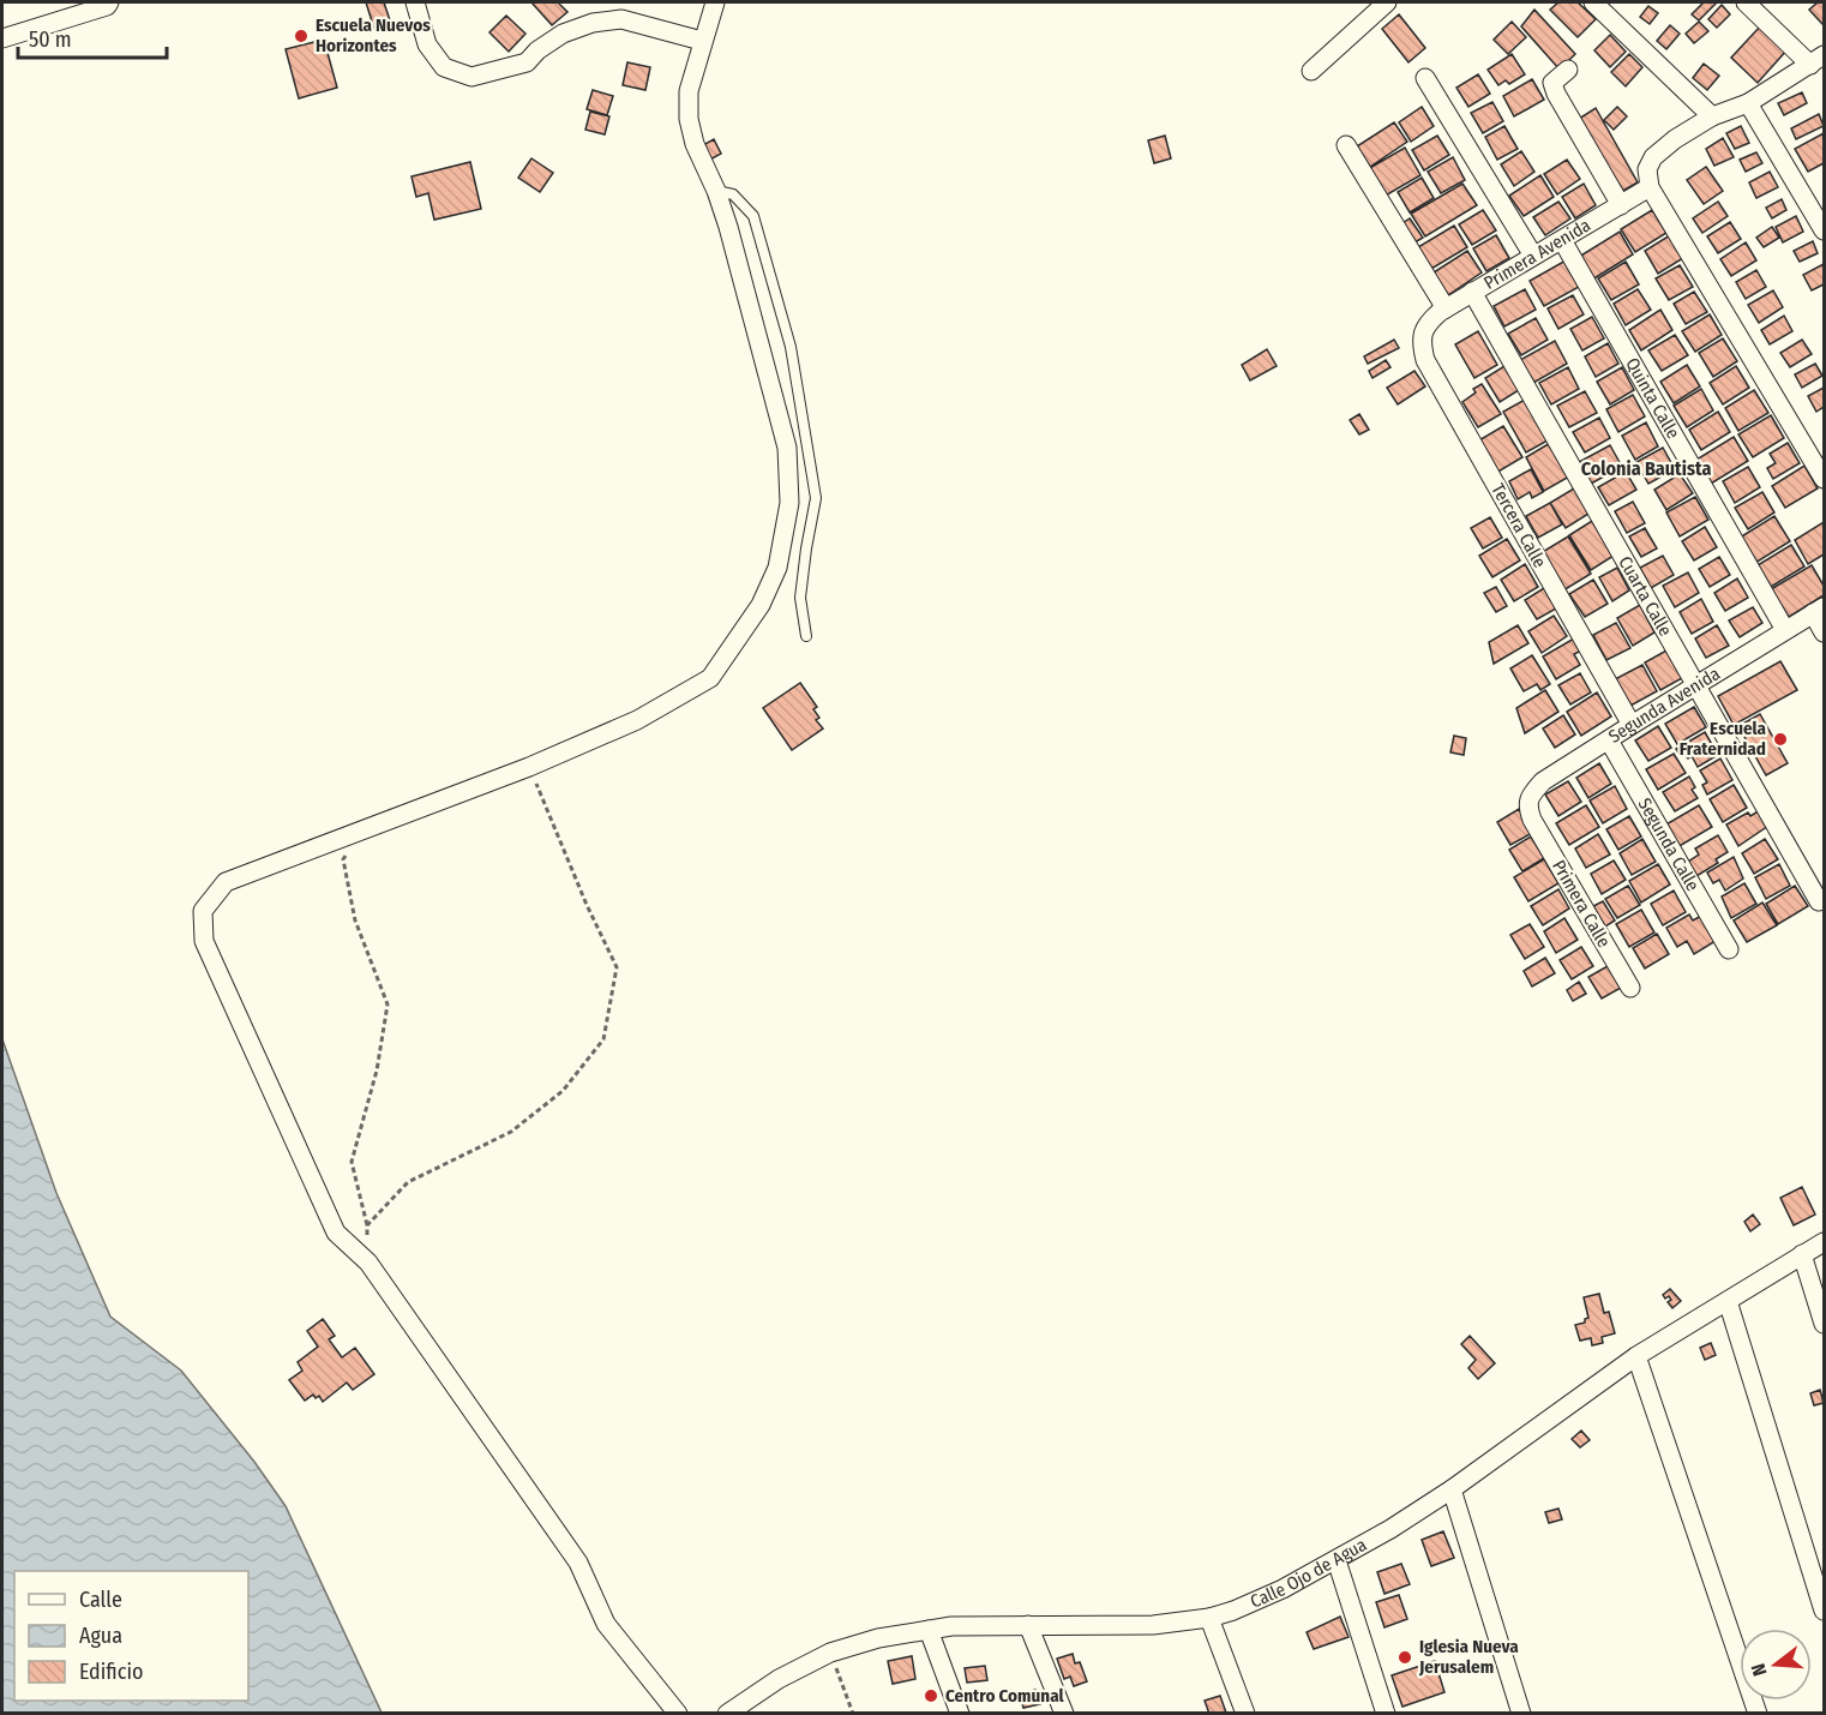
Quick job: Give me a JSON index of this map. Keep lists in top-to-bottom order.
{
  "streets": {
    "street": [
      "Primera Avenida",
      "Quinta Calle",
      "Tercera Calle",
      "Cuarta Calle",
      "Segunda Avenida",
      "Segunda Calle",
      "Primera Calle",
      "Calle Ojo de Agua"
    ]
  },
  "crossings": [
    ["Primera Avenida", "Quinta Calle"],
    ["Primera Avenida", "Tercera Calle"],
    ["Primera Avenida", "Cuarta Calle"],
    ["Quinta Calle", "Segunda Avenida"],
    ["Tercera Calle", "Segunda Avenida"],
    ["Cuarta Calle", "Segunda Avenida"],
    ["Segunda Avenida", "Segunda Calle"],
    ["Segunda Avenida", "Primera Calle"]
  ],
  "districts": ["Colonia Bautista"],
  "places": [
    "Escuela Nuevos Horizontes",
    "Escuela Fraternidad",
    "Iglesia Nueva Jerusalem",
    "Centro Comunal"
  ],
  "legend": ["Calle", "Agua", "Edificio"],
  "scale_bar": "50 m",
  "north": "left"
}
